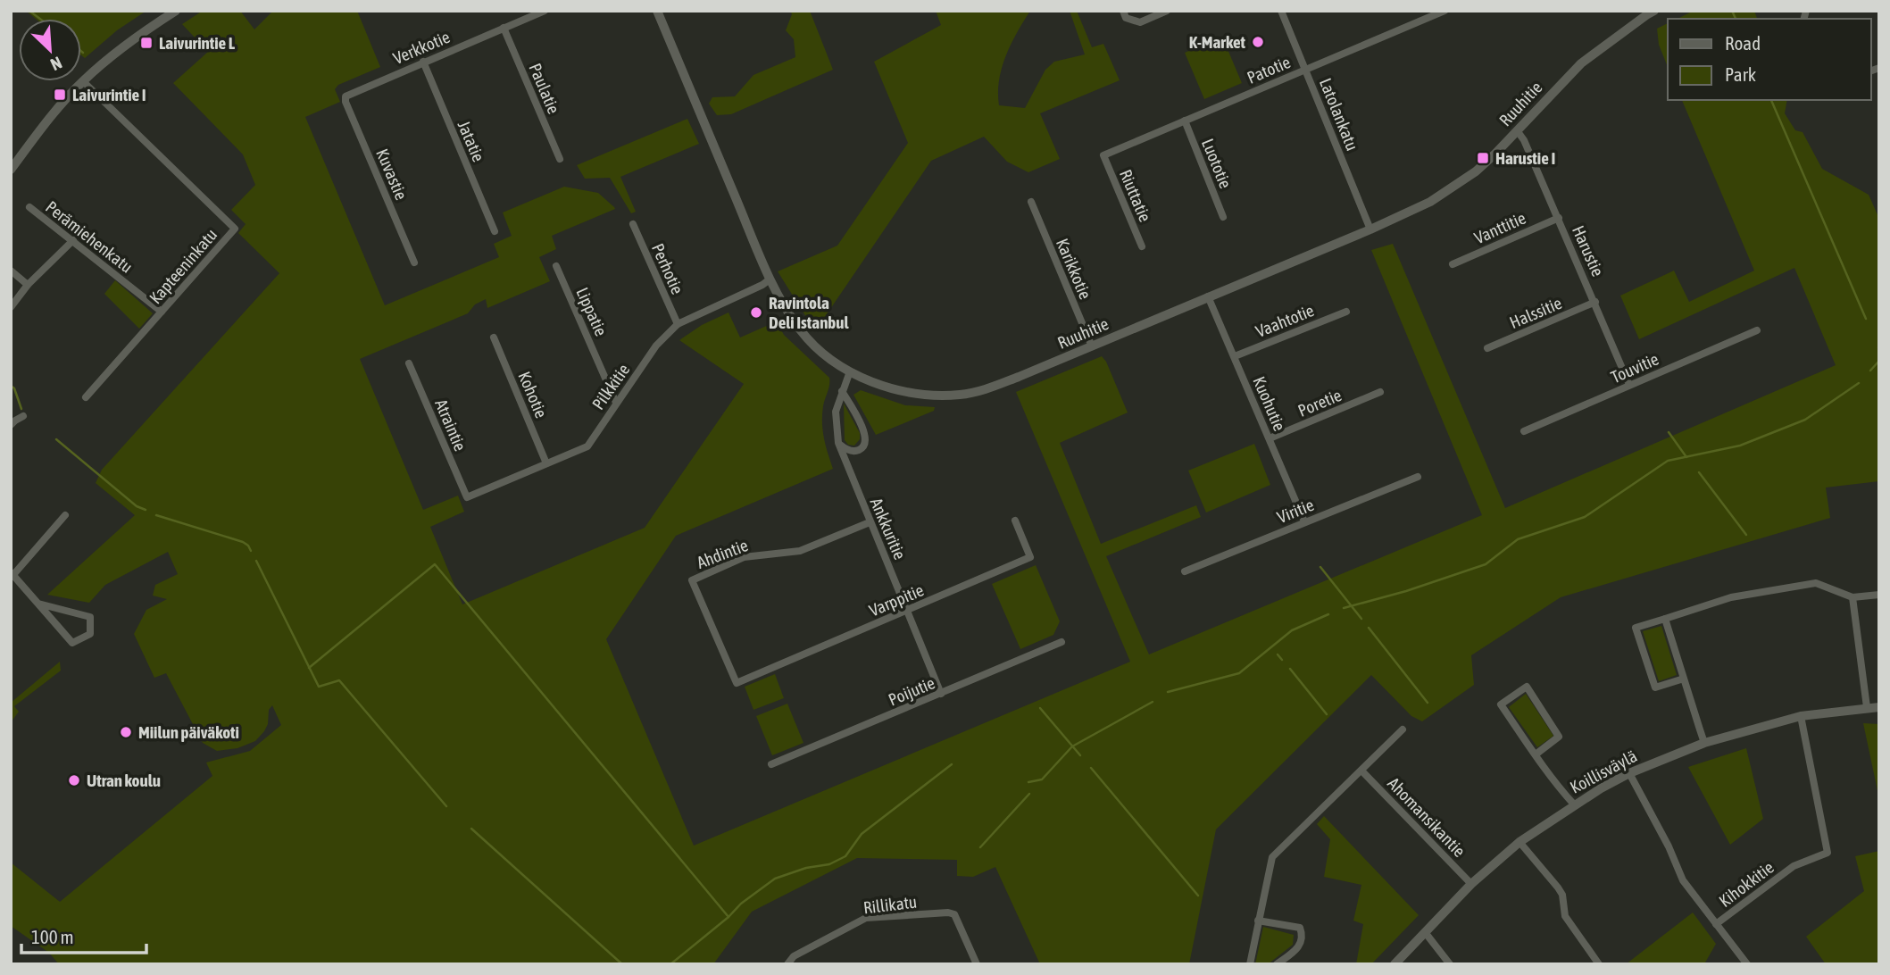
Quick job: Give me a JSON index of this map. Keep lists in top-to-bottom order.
{
  "streets": {
    "street": [
      "Verkkotie",
      "Patotie",
      "Paulatie",
      "Ruuhitie",
      "Latolankatu",
      "Jatatie",
      "Luototie",
      "Kuvastie",
      "Riuttatie",
      "Vanttitie",
      "Perämiehenkatu",
      "Harustie",
      "Kapteeninkatu",
      "Perhotie",
      "Karikkotie",
      "Lippatie",
      "Halssitie",
      "Vaahtotie",
      "Touvitie",
      "Pilkkitie",
      "Kohotie",
      "Poretie",
      "Kuohutie",
      "Atraintie",
      "Viritie",
      "Ankkuritie",
      "Ahdintie",
      "Varppitie",
      "Poijutie",
      "Koillisväylä",
      "Ahomansikantie",
      "Kihokkitie",
      "Rillikatu"
    ]
  },
  "crossings": [
    ["Verkkotie", "Paulatie"],
    ["Verkkotie", "Jatatie"],
    ["Verkkotie", "Kuvastie"],
    ["Patotie", "Latolankatu"],
    ["Patotie", "Luototie"],
    ["Patotie", "Riuttatie"],
    ["Ruuhitie", "Latolankatu"],
    ["Ruuhitie", "Harustie"],
    ["Ruuhitie", "Karikkotie"],
    ["Ruuhitie", "Pilkkitie"],
    ["Ruuhitie", "Kuohutie"],
    ["Ruuhitie", "Ankkuritie"],
    ["Vanttitie", "Harustie"],
    ["Perämiehenkatu", "Kapteeninkatu"],
    ["Harustie", "Halssitie"],
    ["Harustie", "Touvitie"],
    ["Perhotie", "Pilkkitie"],
    ["Lippatie", "Pilkkitie"],
    ["Vaahtotie", "Kuohutie"],
    ["Pilkkitie", "Kohotie"],
    ["Pilkkitie", "Atraintie"],
    ["Poretie", "Kuohutie"],
    ["Kuohutie", "Viritie"],
    ["Ankkuritie", "Ahdintie"],
    ["Ankkuritie", "Varppitie"],
    ["Ankkuritie", "Poijutie"],
    ["Ahdintie", "Varppitie"],
    ["Koillisväylä", "Ahomansikantie"],
    ["Koillisväylä", "Kihokkitie"]
  ],
  "places": {
    "other": [
      "K-Market",
      "Ravintola Deli Istanbul",
      "Miilun päiväkoti",
      "Utran koulu"
    ],
    "transit": ["Laivurintie L", "Laivurintie I", "Harustie I"]
  },
  "legend": ["Road", "Park"],
  "scale_bar": "100 m",
  "north": "bottom right"
}
